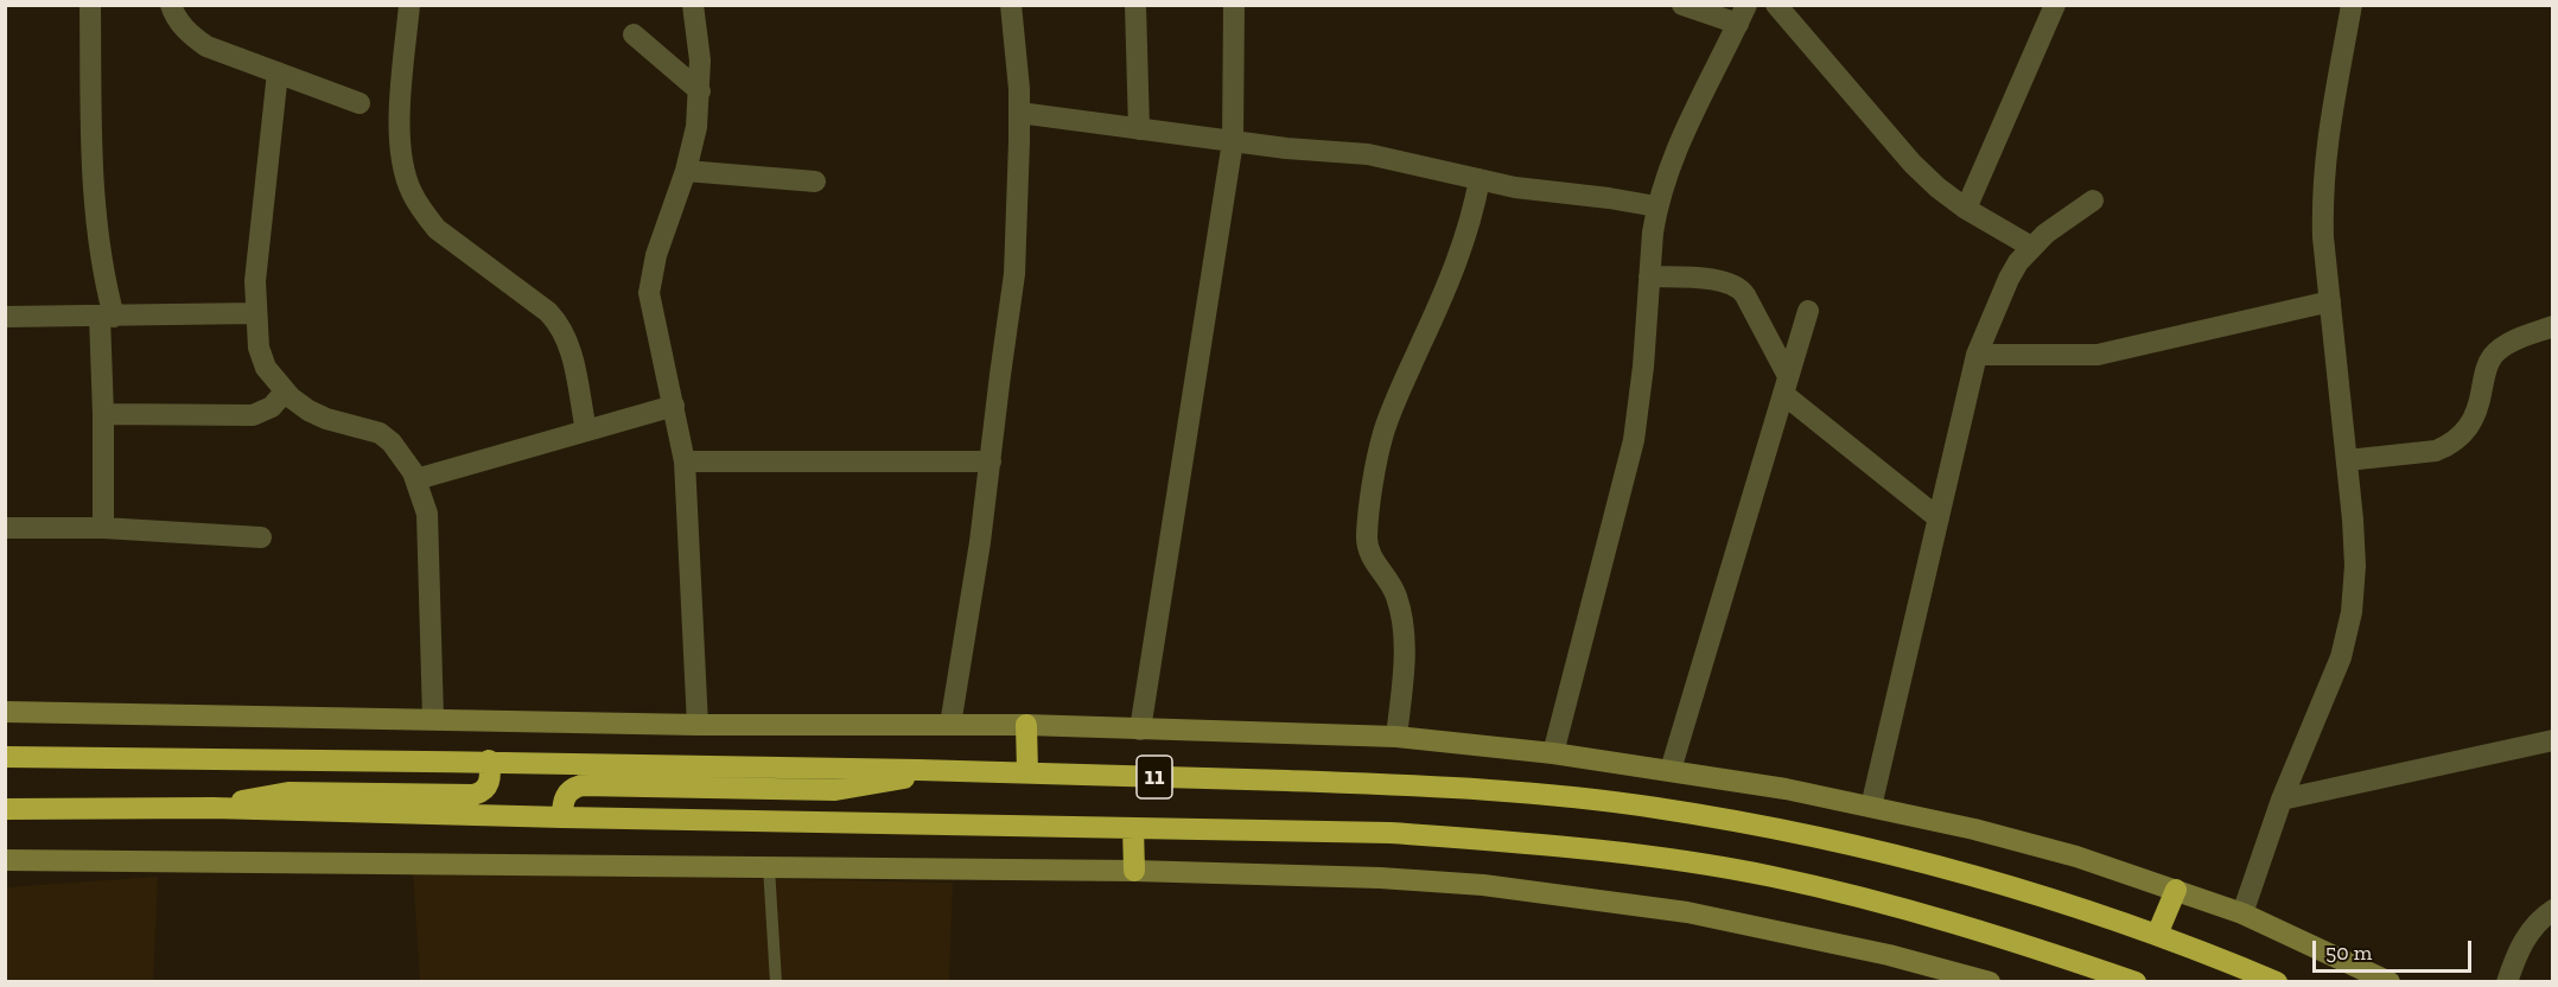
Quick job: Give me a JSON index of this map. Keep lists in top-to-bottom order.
{
  "streets": {
    "highway": ["11"]
  },
  "scale_bar": "50 m"
}
